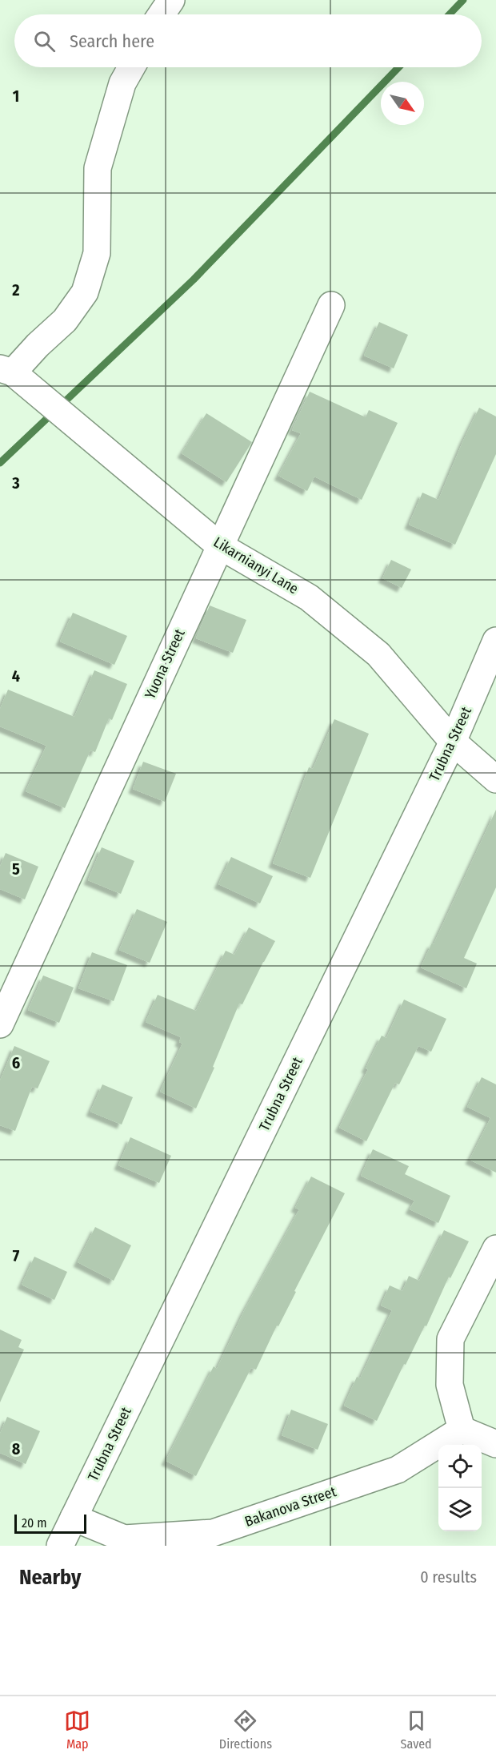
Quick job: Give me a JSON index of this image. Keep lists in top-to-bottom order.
{
  "streets": {
    "street": [
      "Likarnianyi Lane",
      "Yuona Street",
      "Trubna Street",
      "Bakanova Street"
    ]
  },
  "crossings": [
    ["Likarnianyi Lane", "Yuona Street"],
    ["Likarnianyi Lane", "Trubna Street"],
    ["Trubna Street", "Bakanova Street"]
  ],
  "scale_bar": "20 m",
  "north": "bottom right",
  "page": {
    "search": "Search here",
    "scale": "20 m",
    "heading": ["Nearby", "0 results"],
    "nav": ["Map", "Directions", "Saved"]
  },
  "grid": {
    "rows": [
      "1",
      "2",
      "3",
      "4",
      "5",
      "6",
      "7",
      "8"
    ]
  }
}
